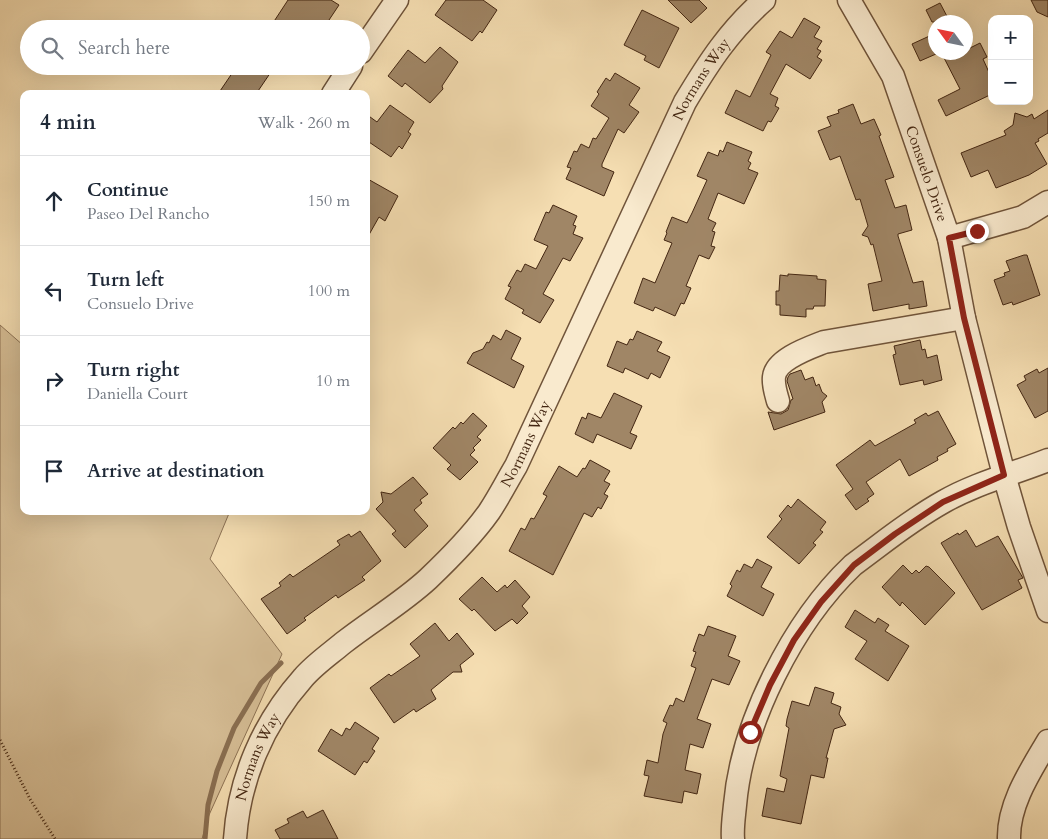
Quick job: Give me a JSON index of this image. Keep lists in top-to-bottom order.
{
  "streets": {
    "street": ["Normans Way", "Consuelo Drive"]
  },
  "north": "top left",
  "page": {
    "map_buttons": ["+", "−"],
    "search": "Search here",
    "heading": ["4 min", "Walk · 260 m"],
    "list": [
      ["Continue", "Paseo Del Rancho", "150 m"],
      ["Turn left", "Consuelo Drive", "100 m"],
      ["Turn right", "Daniella Court", "10 m"],
      "Arrive at destination"
    ]
  }
}
